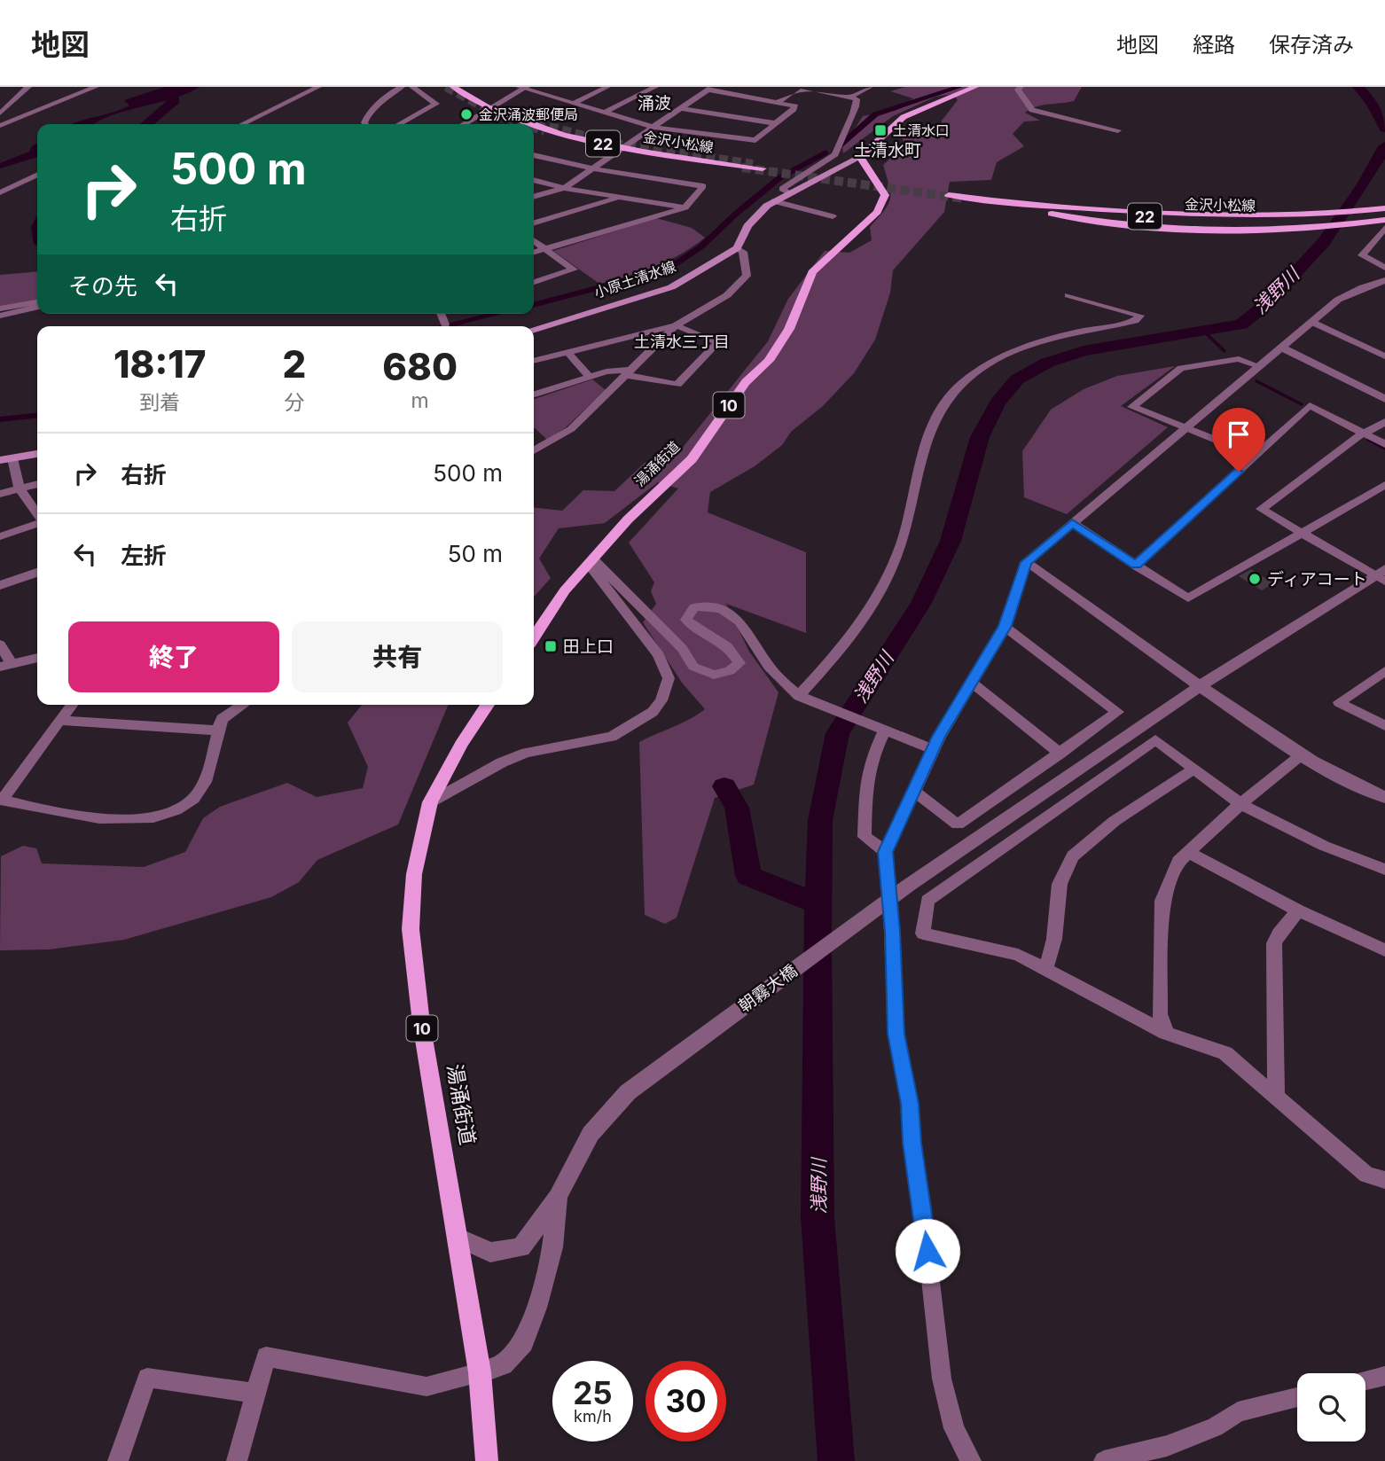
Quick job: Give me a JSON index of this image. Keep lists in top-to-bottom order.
{
  "streets": {
    "main road": [
      "金沢小松線",
      "22",
      "小原土清水線",
      "10",
      "湯涌街道"
    ],
    "street": ["朝霧大橋"]
  },
  "crossings": [
    ["金沢小松線", "22"],
    ["小原土清水線", "湯涌街道"]
  ],
  "districts": ["涌波", "土清水町", "土清水三丁目"],
  "water": ["浅野川"],
  "places": {
    "other": ["金沢涌波郵便局", "ディアコート"],
    "transit": ["土清水口", "田上口"]
  },
  "page": {
    "header": "地図",
    "nav": ["地図", "経路", "保存済み"],
    "turn": ["500 m", "右折"],
    "then": "その先",
    "eta": [
      "18:17",
      "到着",
      "2",
      "分",
      "680",
      "m"
    ],
    "list": [
      {
        "name": "右折",
        "value": "500 m"
      },
      {
        "name": "左折",
        "value": "50 m"
      }
    ],
    "buttons": ["終了", "共有"],
    "speed": "25 km/h",
    "limit": "30"
  }
}
